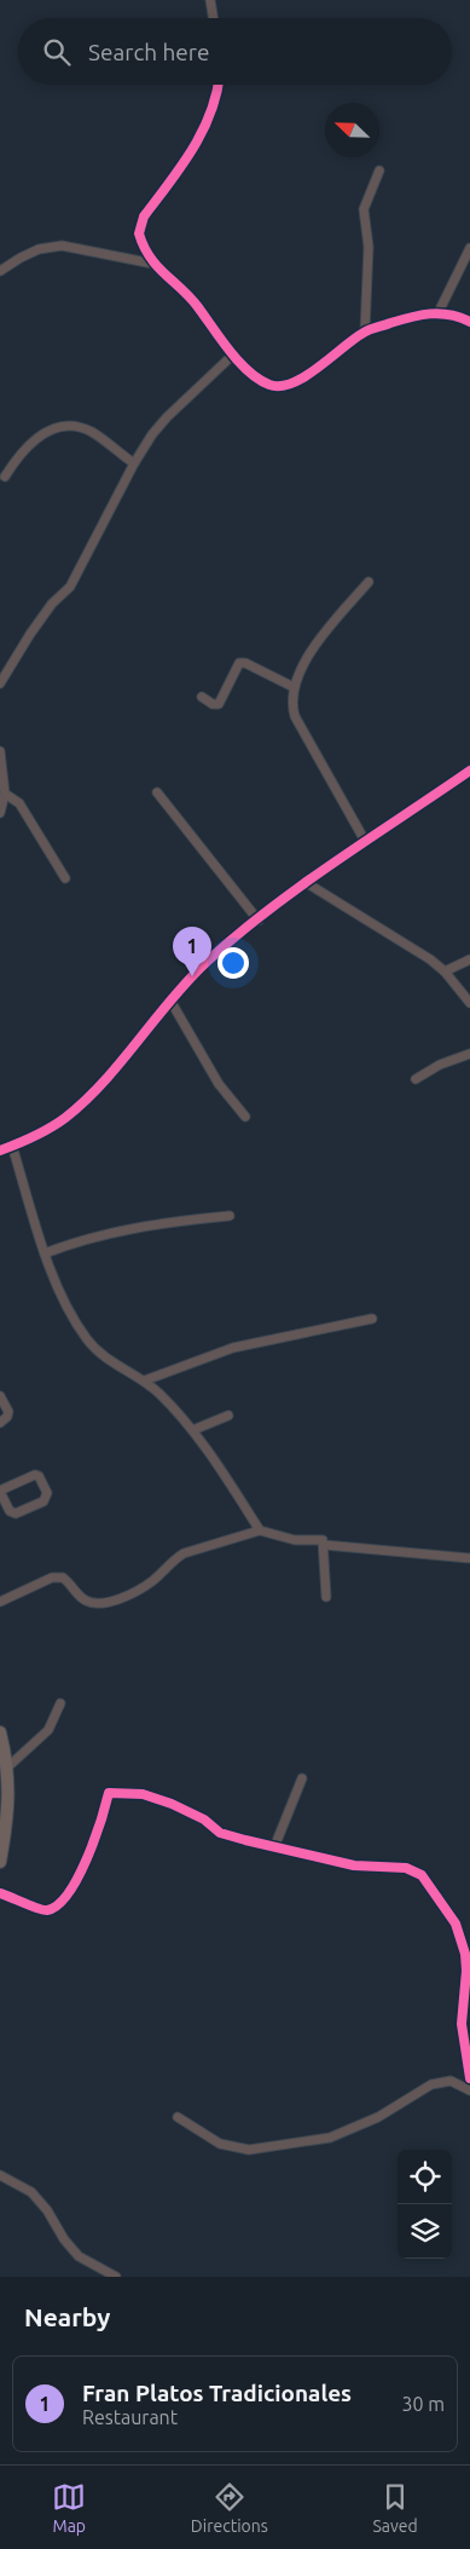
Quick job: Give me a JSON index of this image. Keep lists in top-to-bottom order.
{
  "north": "top left",
  "page": {
    "search": "Search here",
    "pins": "1",
    "heading": "Nearby",
    "list": [
      {
        "mark": "1",
        "name": "Fran Platos Tradicionales",
        "note": "Restaurant",
        "value": "30 m"
      }
    ],
    "nav": ["Map", "Directions", "Saved"]
  }
}
